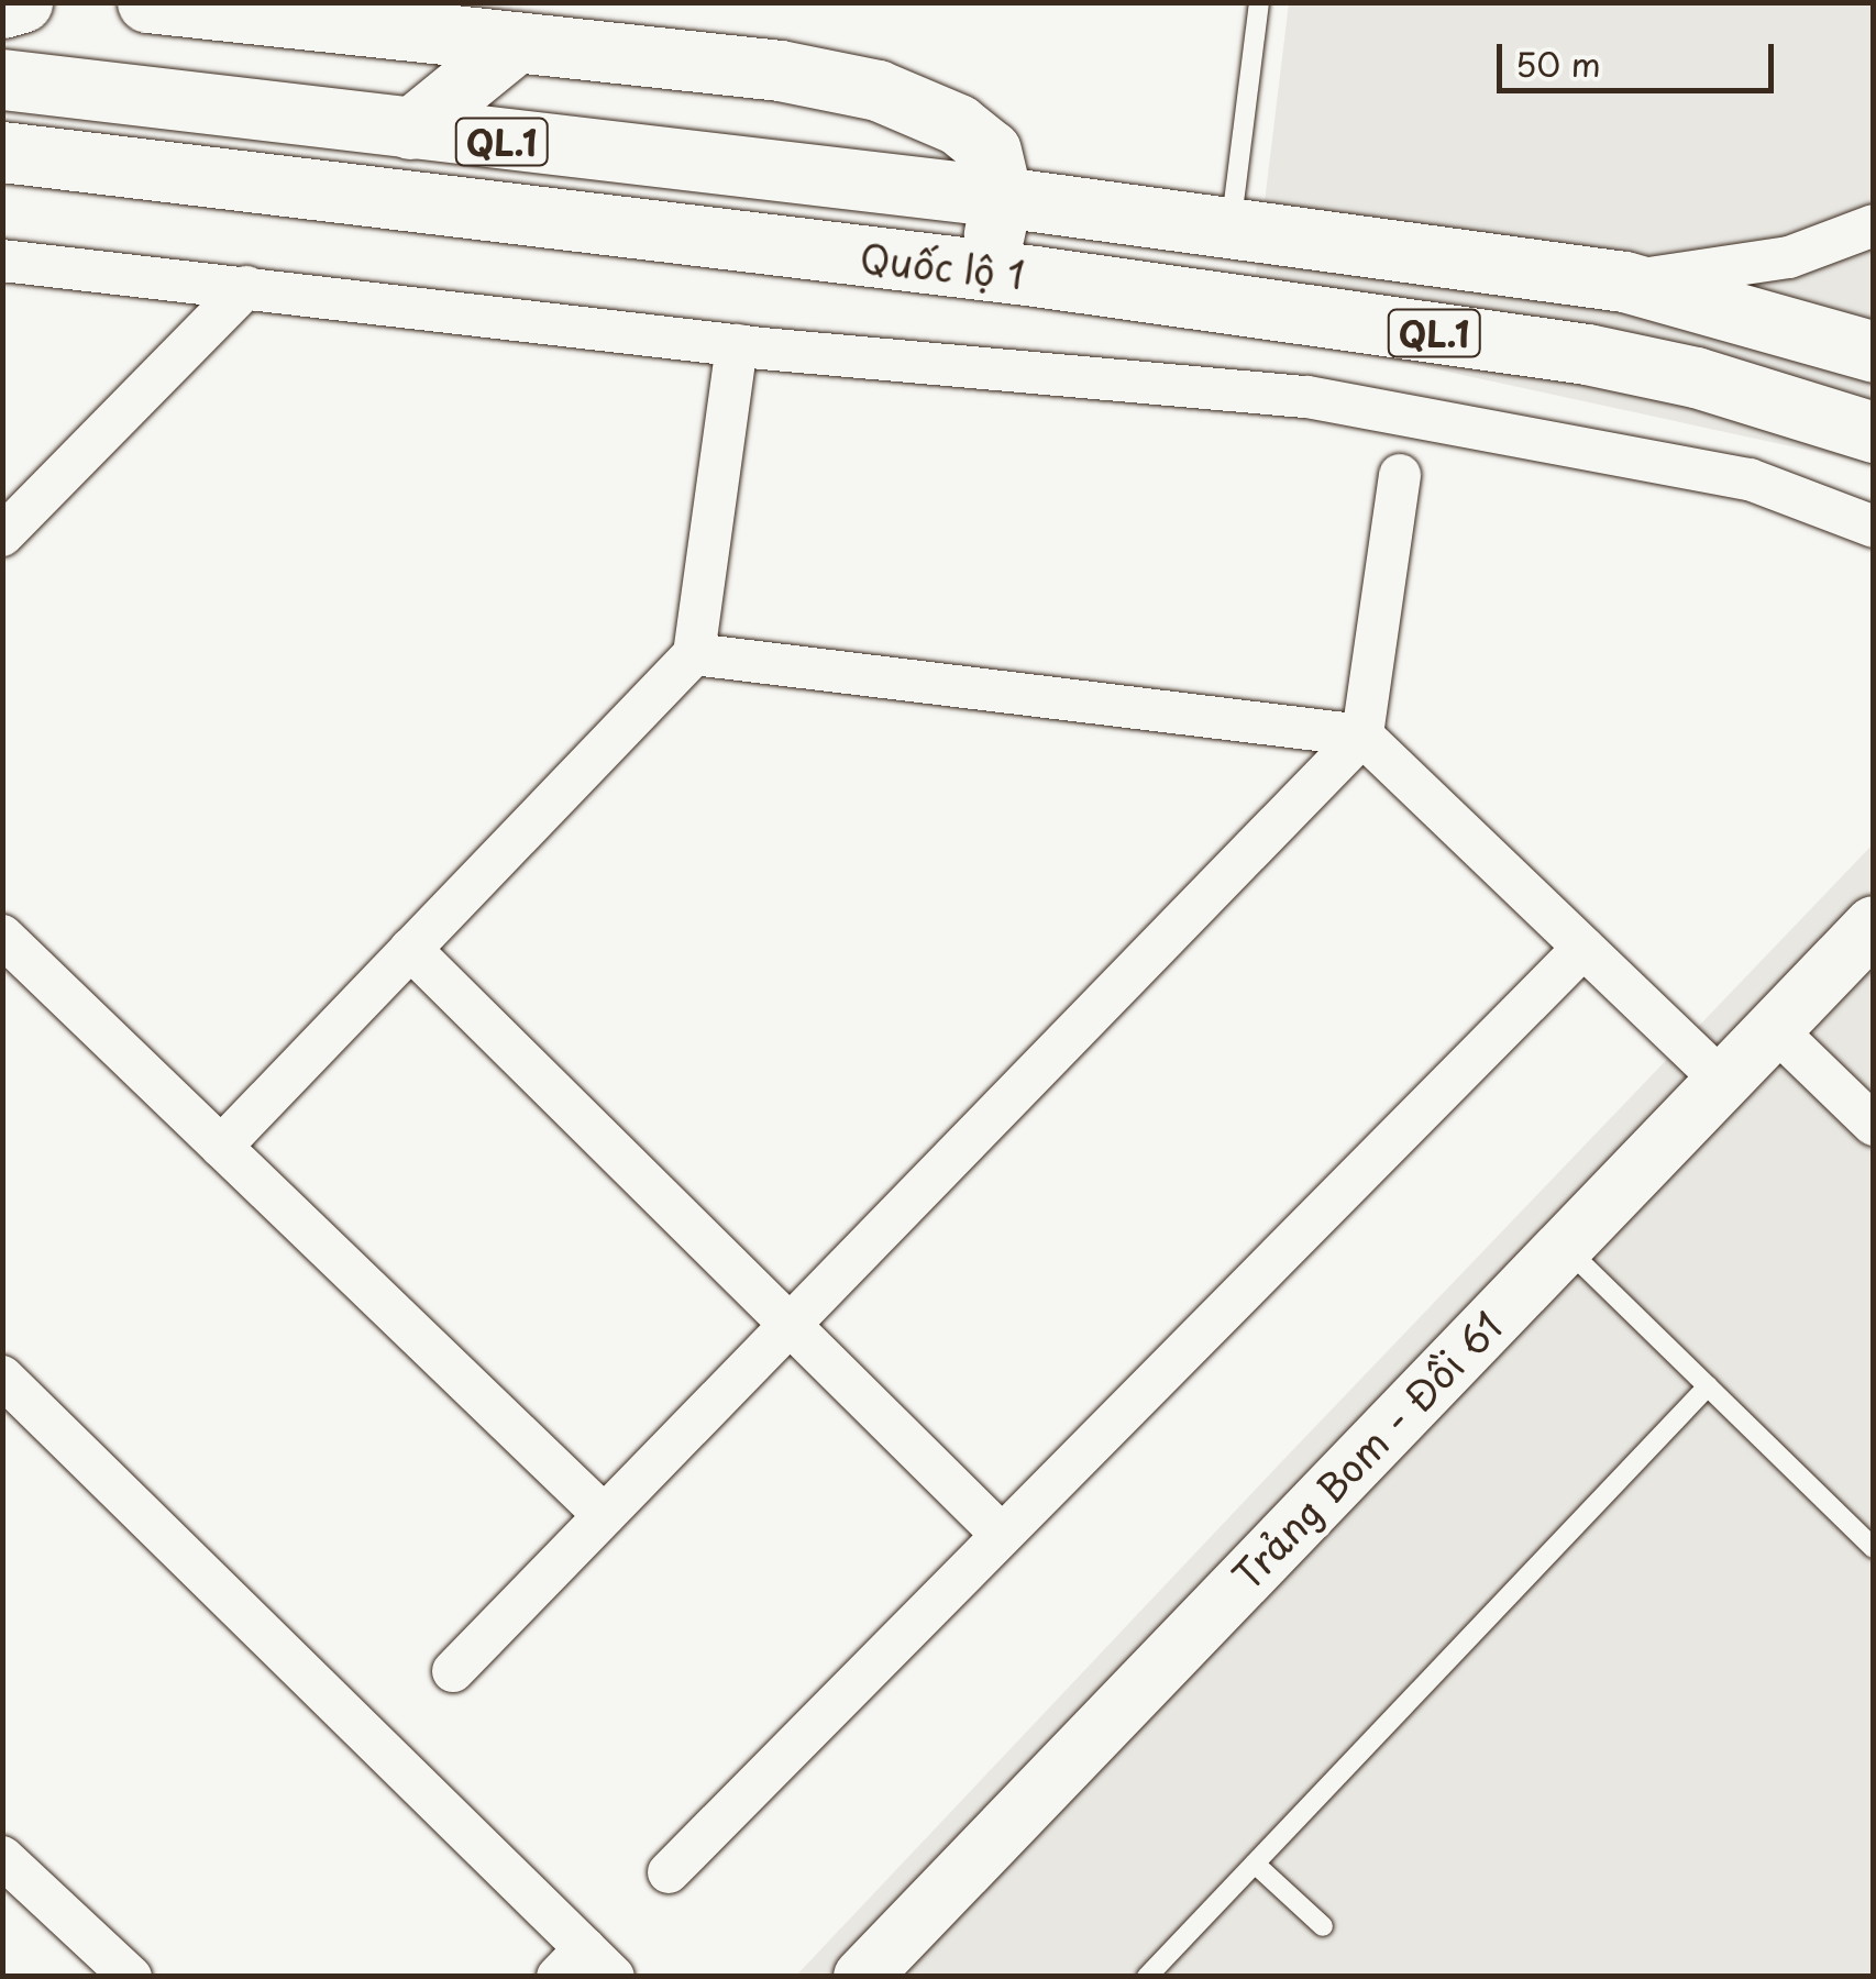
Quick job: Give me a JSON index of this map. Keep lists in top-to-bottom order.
{
  "streets": {
    "highway": ["QL.1", "Quốc lộ 1"],
    "main road": ["Trảng Bom - Đồi 61"]
  },
  "scale_bar": "50 m"
}
